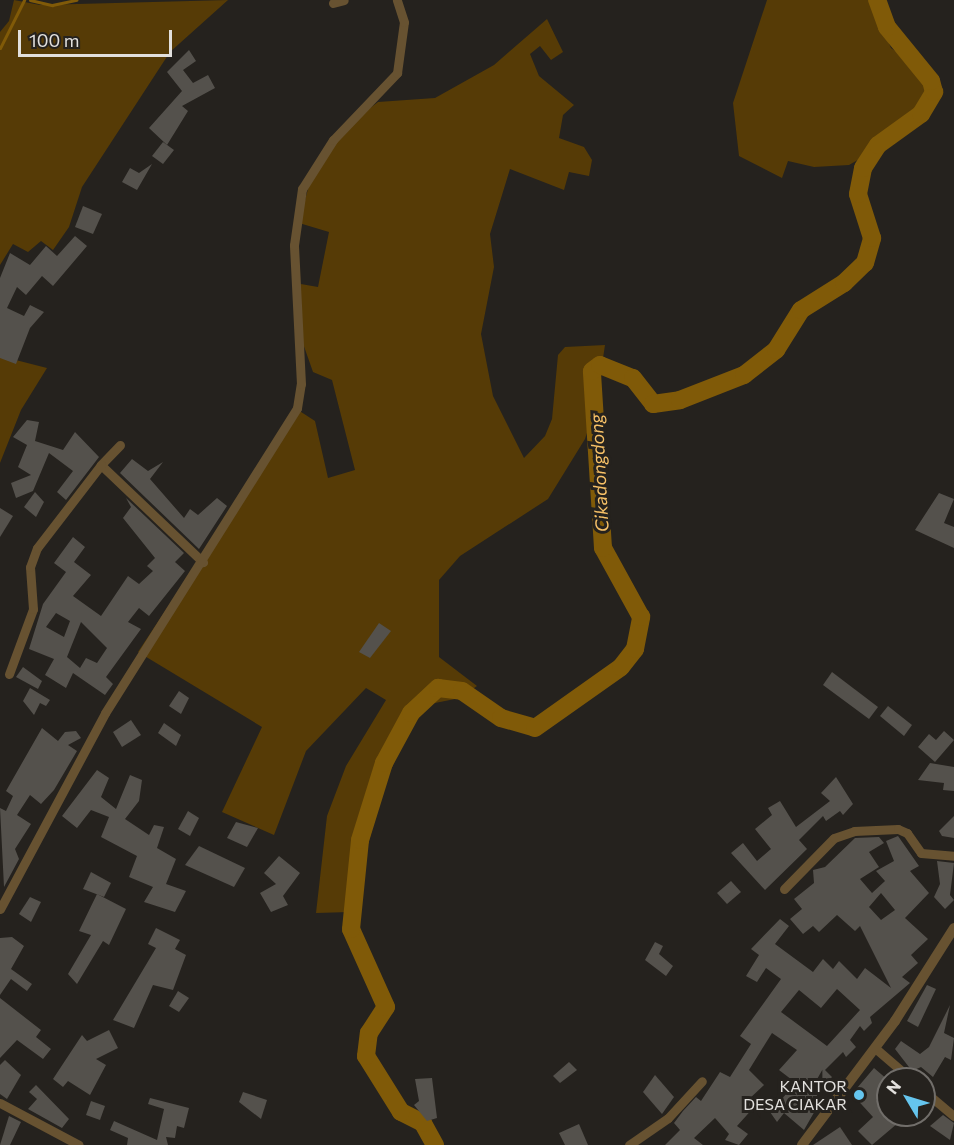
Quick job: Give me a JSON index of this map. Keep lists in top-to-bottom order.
{
  "water": ["Cikadongdong"],
  "places": ["KANTOR DESA CIAKAR"],
  "scale_bar": "100 m",
  "north": "top left"
}
